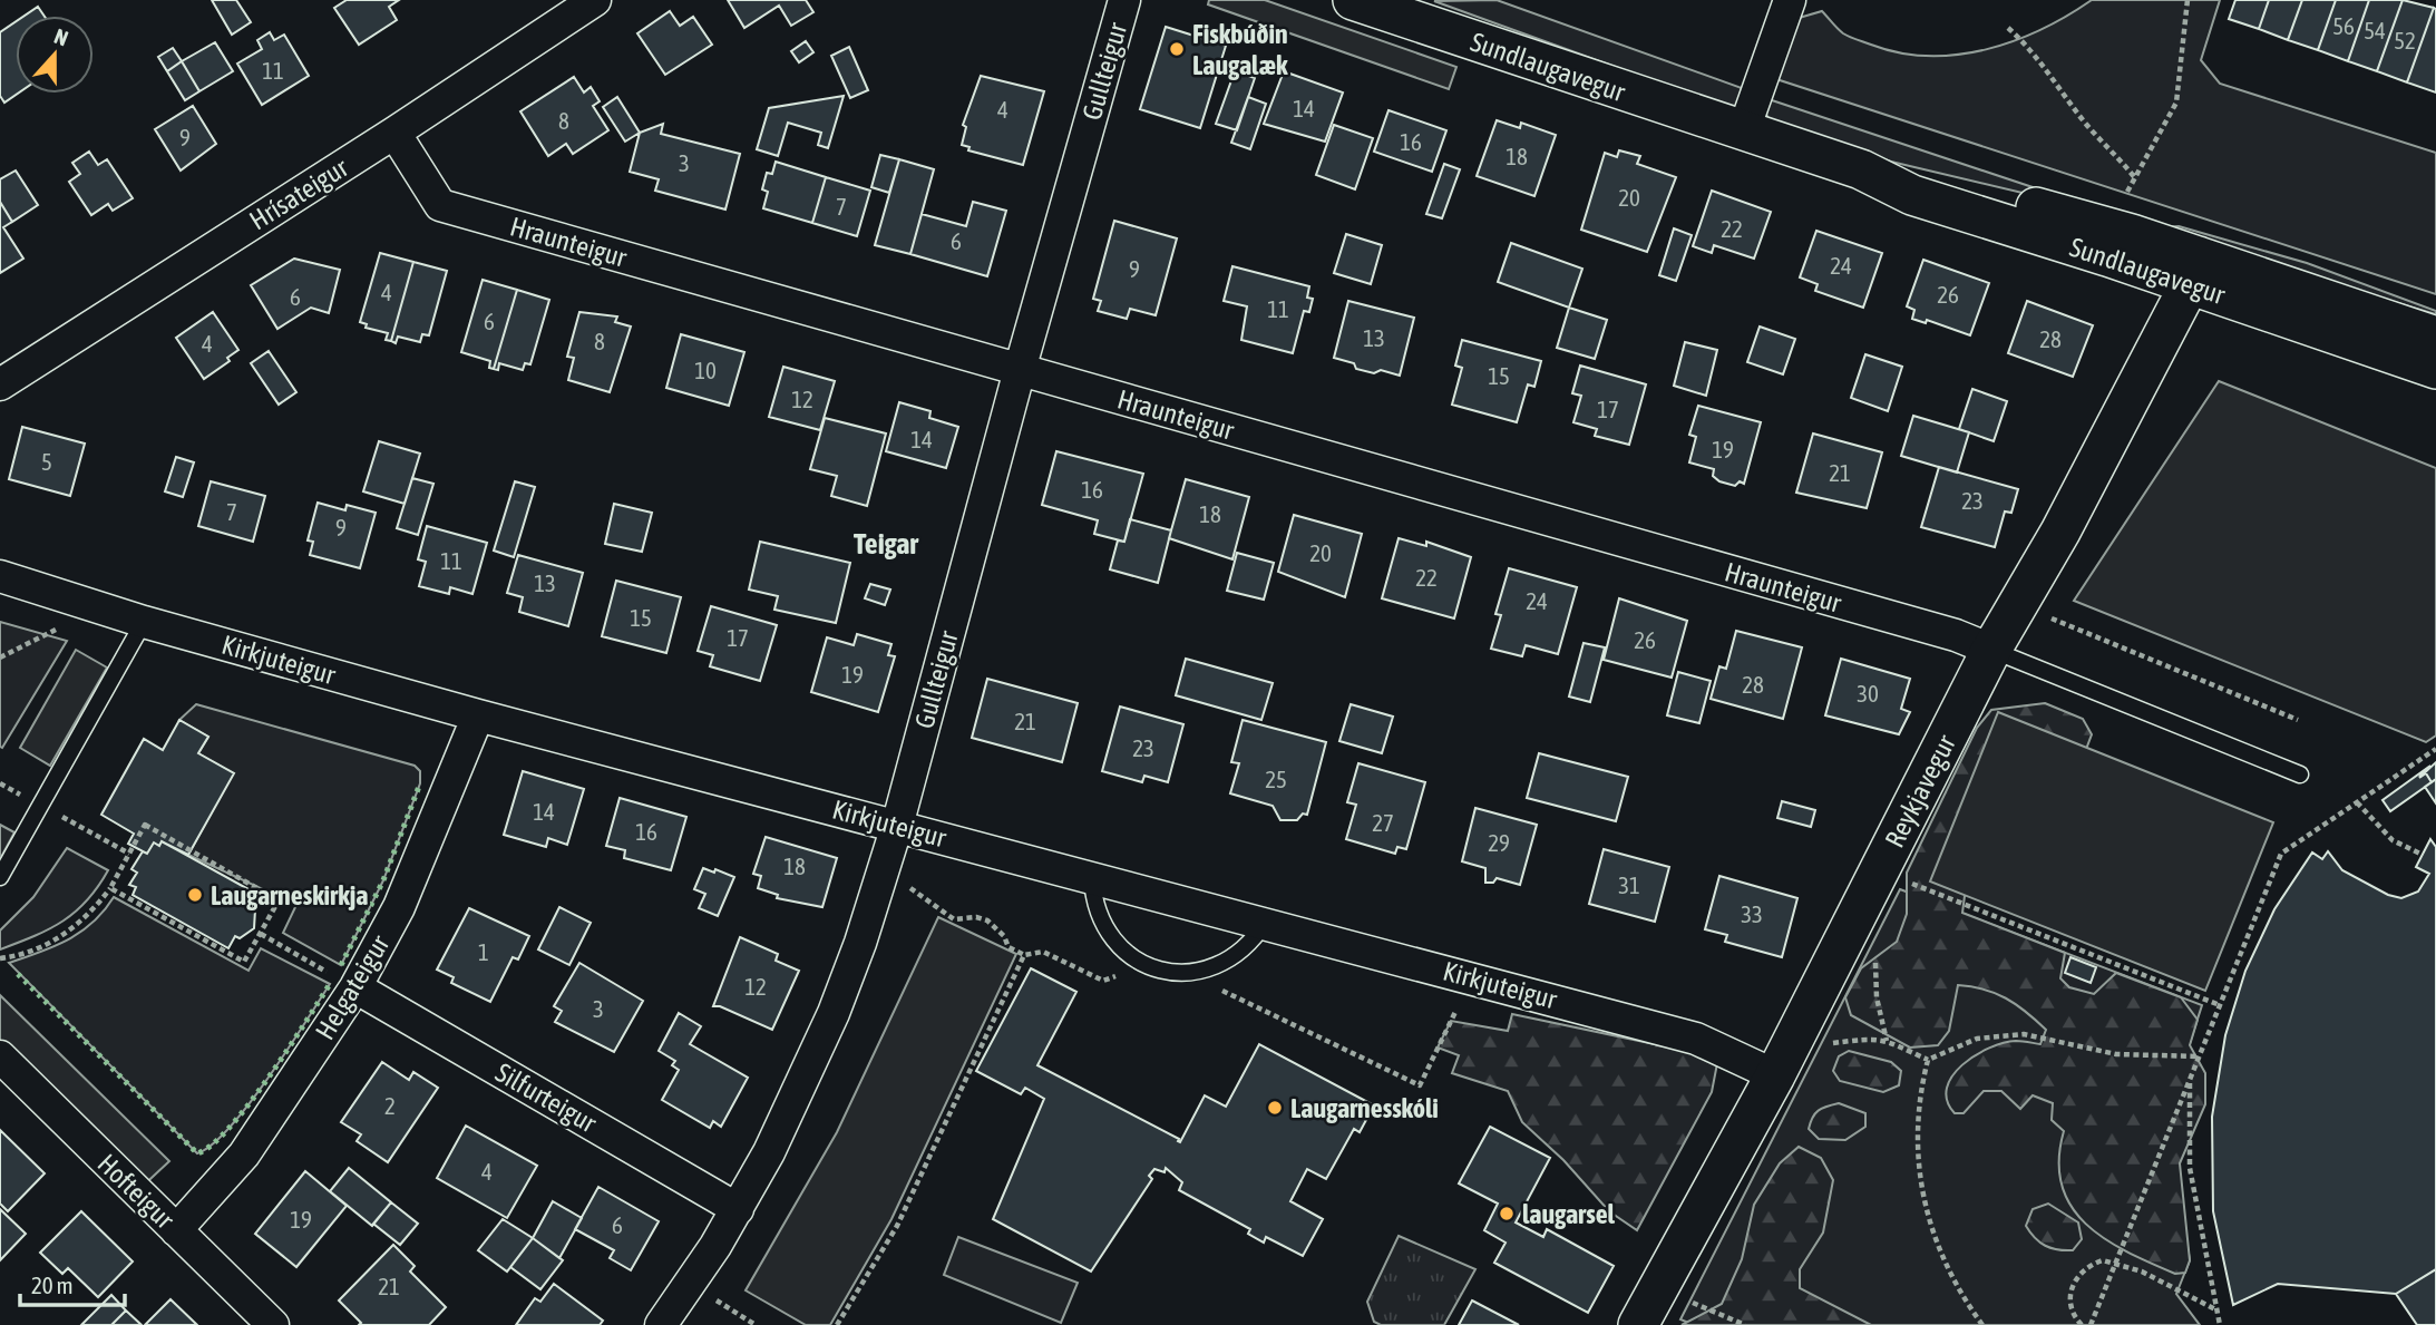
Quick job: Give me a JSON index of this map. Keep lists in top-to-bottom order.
{
  "streets": {
    "street": [
      "Sundlaugavegur",
      "Gullteigur",
      "Hrísateigur",
      "Hraunteigur",
      "Kirkjuteigur",
      "Reykjavegur",
      "Helgateigur",
      "Silfurteigur",
      "Hofteigur"
    ]
  },
  "crossings": [
    ["Sundlaugavegur", "Reykjavegur"],
    ["Gullteigur", "Hraunteigur"],
    ["Gullteigur", "Kirkjuteigur"],
    ["Gullteigur", "Silfurteigur"],
    ["Hrísateigur", "Hraunteigur"],
    ["Hraunteigur", "Reykjavegur"],
    ["Kirkjuteigur", "Reykjavegur"],
    ["Kirkjuteigur", "Helgateigur"],
    ["Helgateigur", "Silfurteigur"],
    ["Helgateigur", "Hofteigur"]
  ],
  "districts": ["Teigar"],
  "places": [
    "Fiskbúðin Laugalæk",
    "Laugarneskirkja",
    "Laugarnesskóli",
    "laugarsel"
  ],
  "house_numbers": [
    "56",
    "54",
    "52",
    "11",
    "14",
    "4",
    "8",
    "9",
    "16",
    "18",
    "3",
    "20",
    "7",
    "22",
    "6",
    "24",
    "9",
    "4",
    "26",
    "6",
    "11",
    "6",
    "13",
    "28",
    "8",
    "4",
    "10",
    "15",
    "12",
    "17",
    "14",
    "19",
    "5",
    "21",
    "16",
    "23",
    "7",
    "18",
    "9",
    "20",
    "11",
    "22",
    "13",
    "24",
    "15",
    "17",
    "26",
    "19",
    "28",
    "30",
    "21",
    "23",
    "25",
    "14",
    "27",
    "16",
    "29",
    "18",
    "31",
    "33",
    "1",
    "12",
    "3",
    "2",
    "4",
    "19",
    "6",
    "21"
  ],
  "scale_bar": "20 m",
  "north": "top"
}
